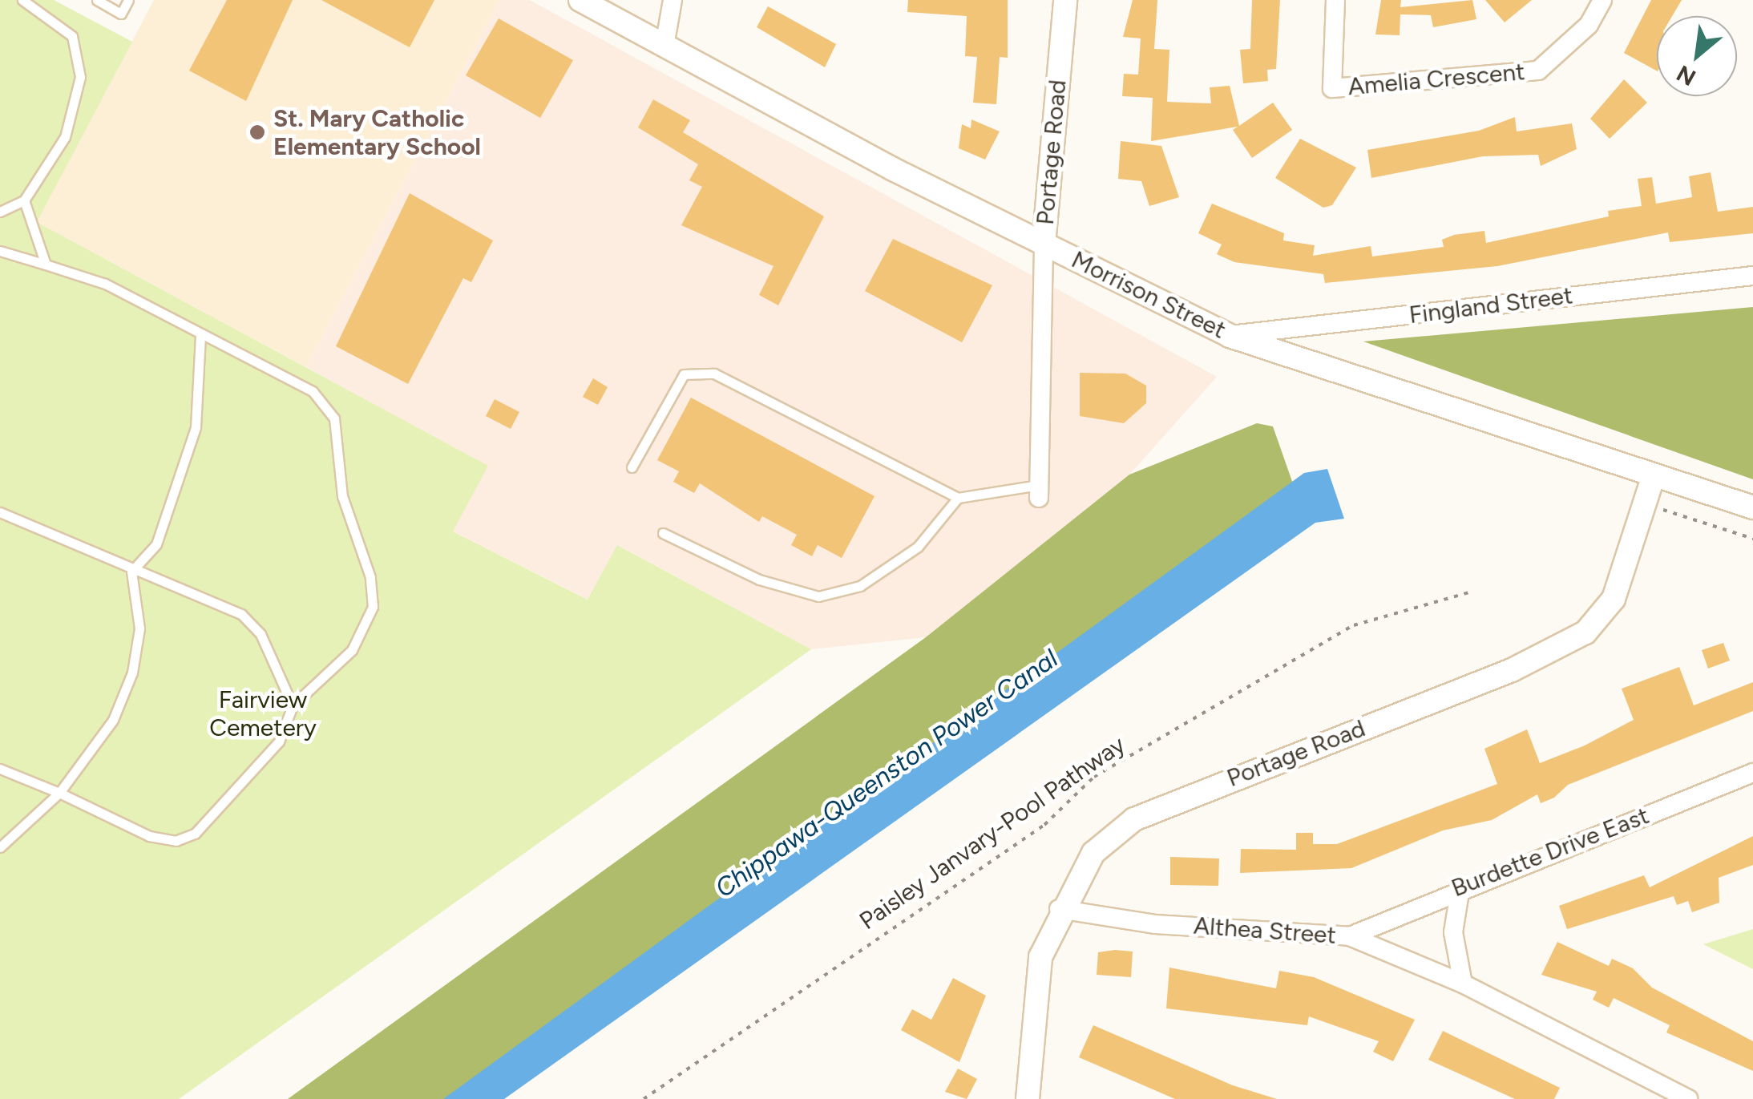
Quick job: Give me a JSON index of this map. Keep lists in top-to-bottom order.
{
  "streets": {
    "street": [
      "Amelia Crescent",
      "Portage Road",
      "Morrison Street",
      "Fingland Street",
      "Burdette Drive East",
      "Althea Street"
    ],
    "path": ["Paisley Janvary-Pool Pathway"]
  },
  "crossings": [
    ["Portage Road", "Morrison Street"],
    ["Portage Road", "Althea Street"],
    ["Morrison Street", "Fingland Street"],
    ["Burdette Drive East", "Althea Street"]
  ],
  "water": ["Chippawa-Queenston Power Canal"],
  "parks": ["Fairview Cemetery"],
  "places": ["St. Mary Catholic Elementary School"],
  "north": "bottom left"
}
